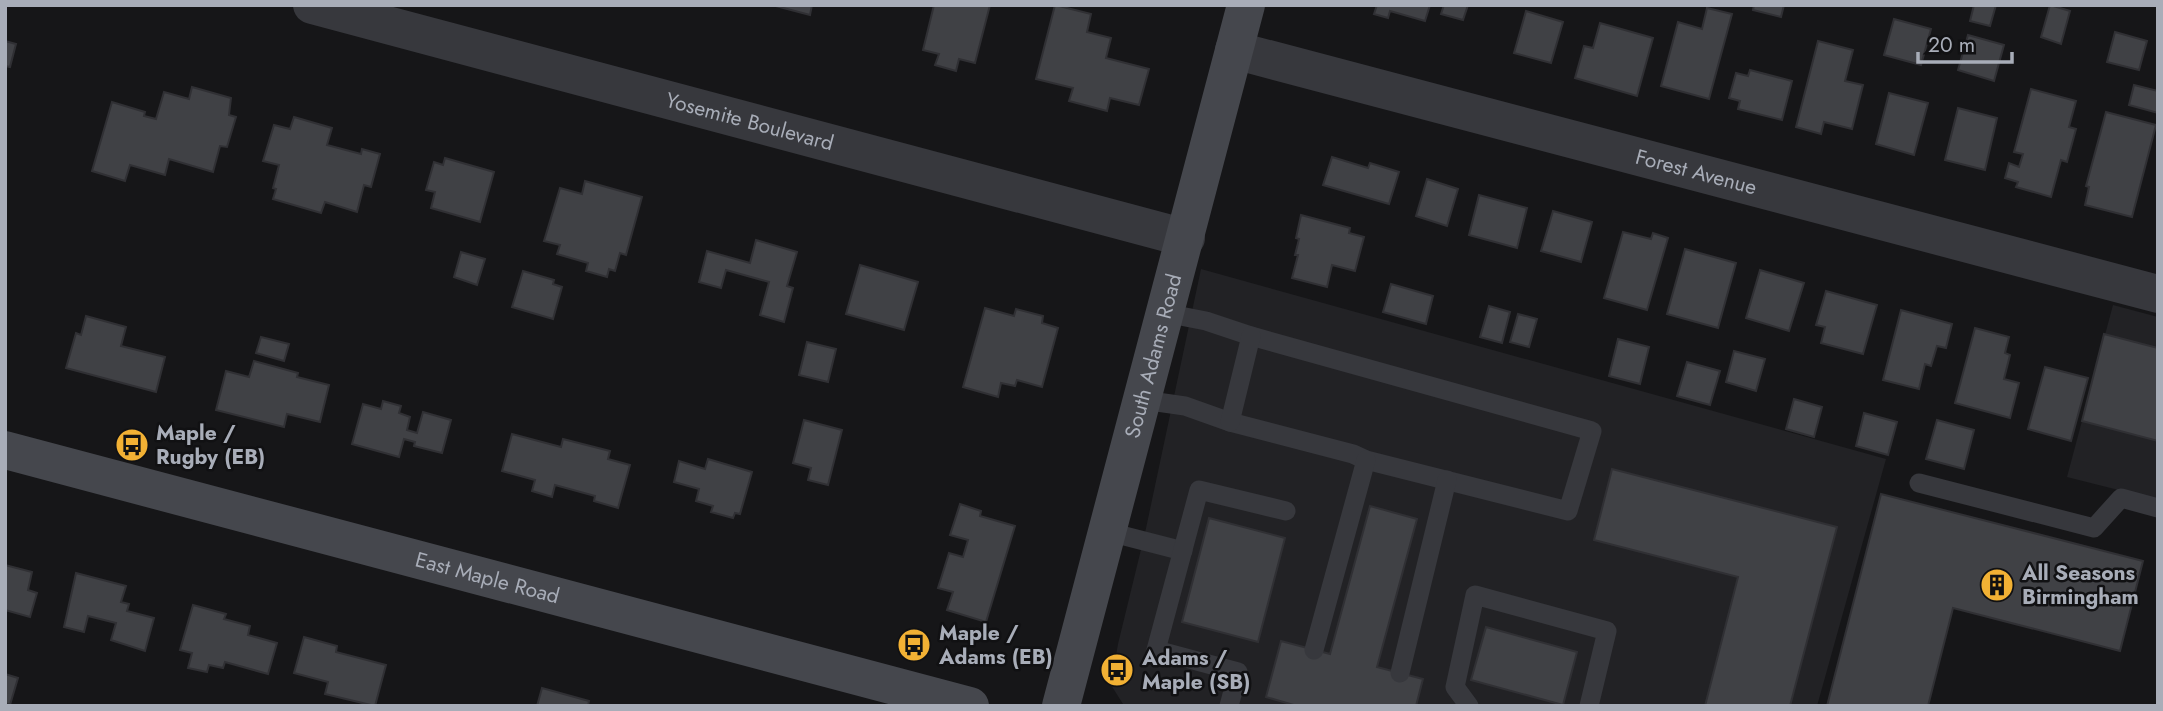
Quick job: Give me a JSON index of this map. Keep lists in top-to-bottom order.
{
  "streets": {
    "main road": ["South Adams Road", "East Maple Road"],
    "street": ["Yosemite Boulevard", "Forest Avenue"]
  },
  "crossings": [
    ["Yosemite Boulevard", "South Adams Road"],
    ["Forest Avenue", "South Adams Road"]
  ],
  "places": {
    "bus stop": ["Maple / Rugby (EB)", "Maple / Adams (EB)", "Adams / Maple (SB)"],
    "building": ["All Seasons Birmingham"]
  },
  "scale_bar": "20 m"
}
